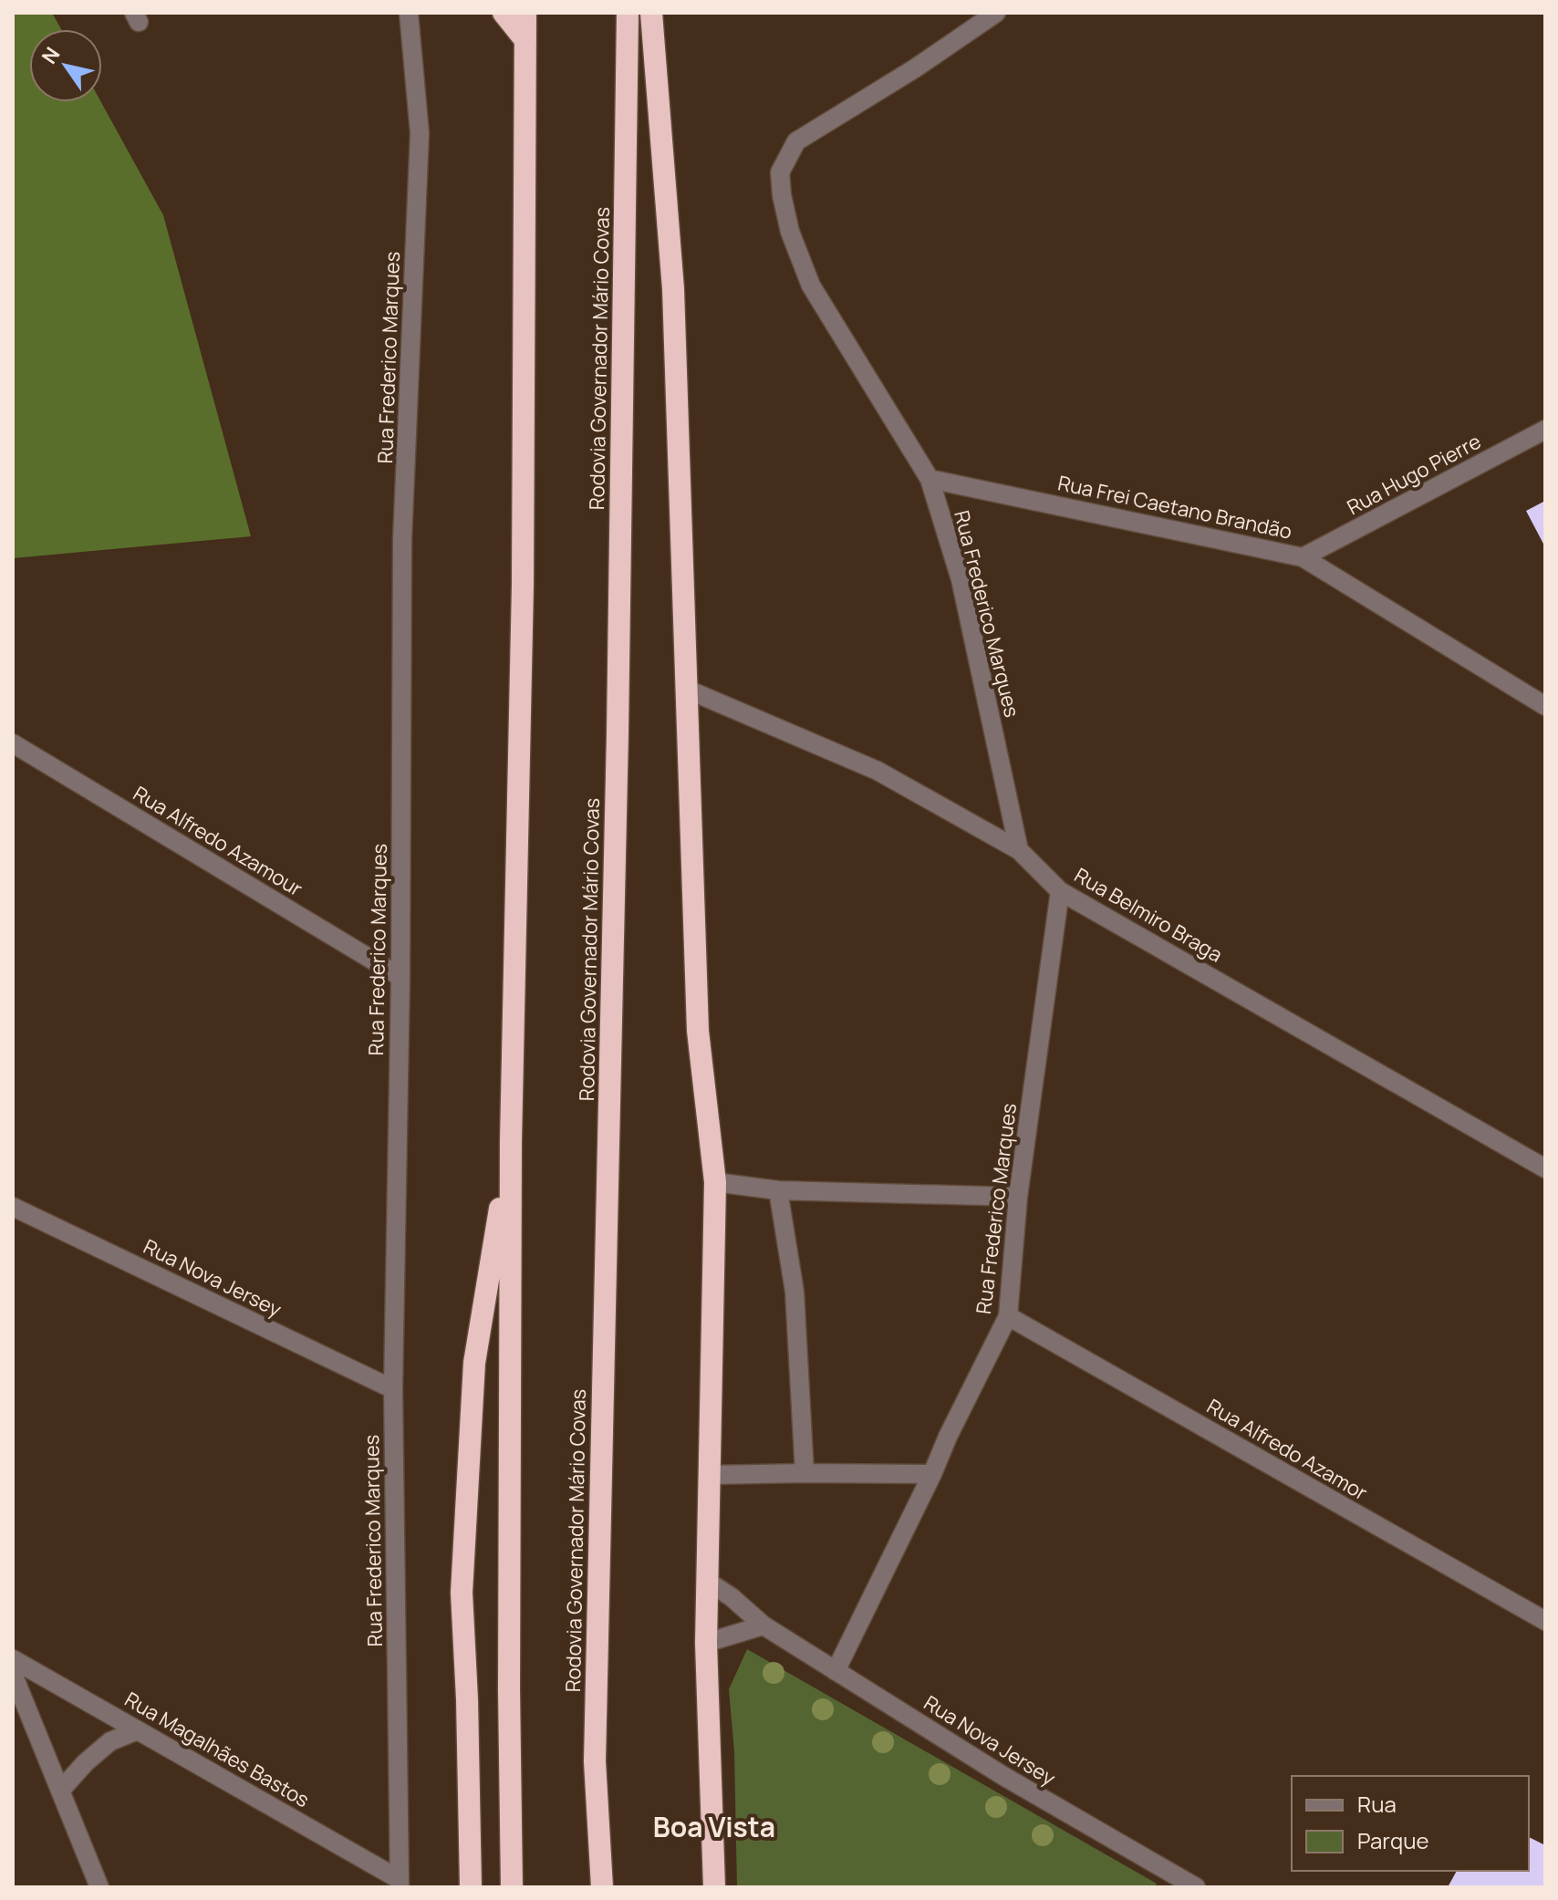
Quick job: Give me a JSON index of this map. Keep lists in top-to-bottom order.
{
  "streets": {
    "highway": ["Rodovia Governador Mário Covas"],
    "street": [
      "Rua Frederico Marques",
      "Rua Hugo Pierre",
      "Rua Frei Caetano Brandão",
      "Rua Alfredo Azamour",
      "Rua Belmiro Braga",
      "Rua Nova Jersey",
      "Rua Alfredo Azamor",
      "Rua Magalhães Bastos"
    ]
  },
  "crossings": [
    ["Rua Frederico Marques", "Rua Frei Caetano Brandão"],
    ["Rua Frederico Marques", "Rua Alfredo Azamour"],
    ["Rua Frederico Marques", "Rua Belmiro Braga"],
    ["Rua Frederico Marques", "Rua Nova Jersey"],
    ["Rua Frederico Marques", "Rua Alfredo Azamor"],
    ["Rua Frederico Marques", "Rua Magalhães Bastos"],
    ["Rua Hugo Pierre", "Rua Frei Caetano Brandão"]
  ],
  "districts": ["Boa Vista"],
  "legend": ["Rua", "Parque"],
  "north": "top left"
}
